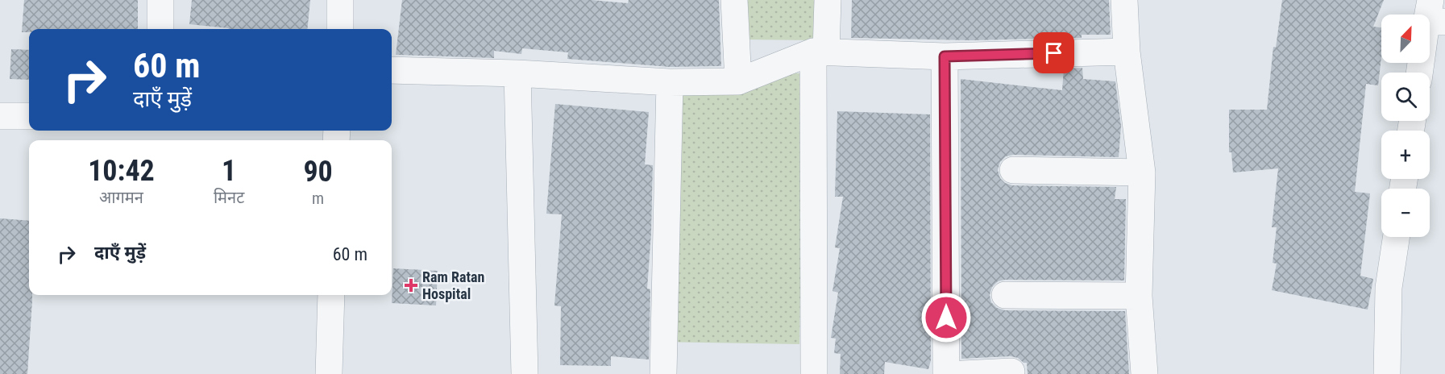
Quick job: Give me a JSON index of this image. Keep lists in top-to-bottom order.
{
  "places": {
    "health": ["Ram Ratan Hospital"]
  },
  "north": "top right",
  "page": {
    "map_buttons": ["+", "−"],
    "turn": ["60 m", "दाएँ मुड़ें"],
    "eta": [
      "10:42",
      "आगमन",
      "1",
      "मिनट",
      "90",
      "m"
    ],
    "list": [
      {
        "name": "दाएँ मुड़ें",
        "value": "60 m"
      }
    ]
  }
}
